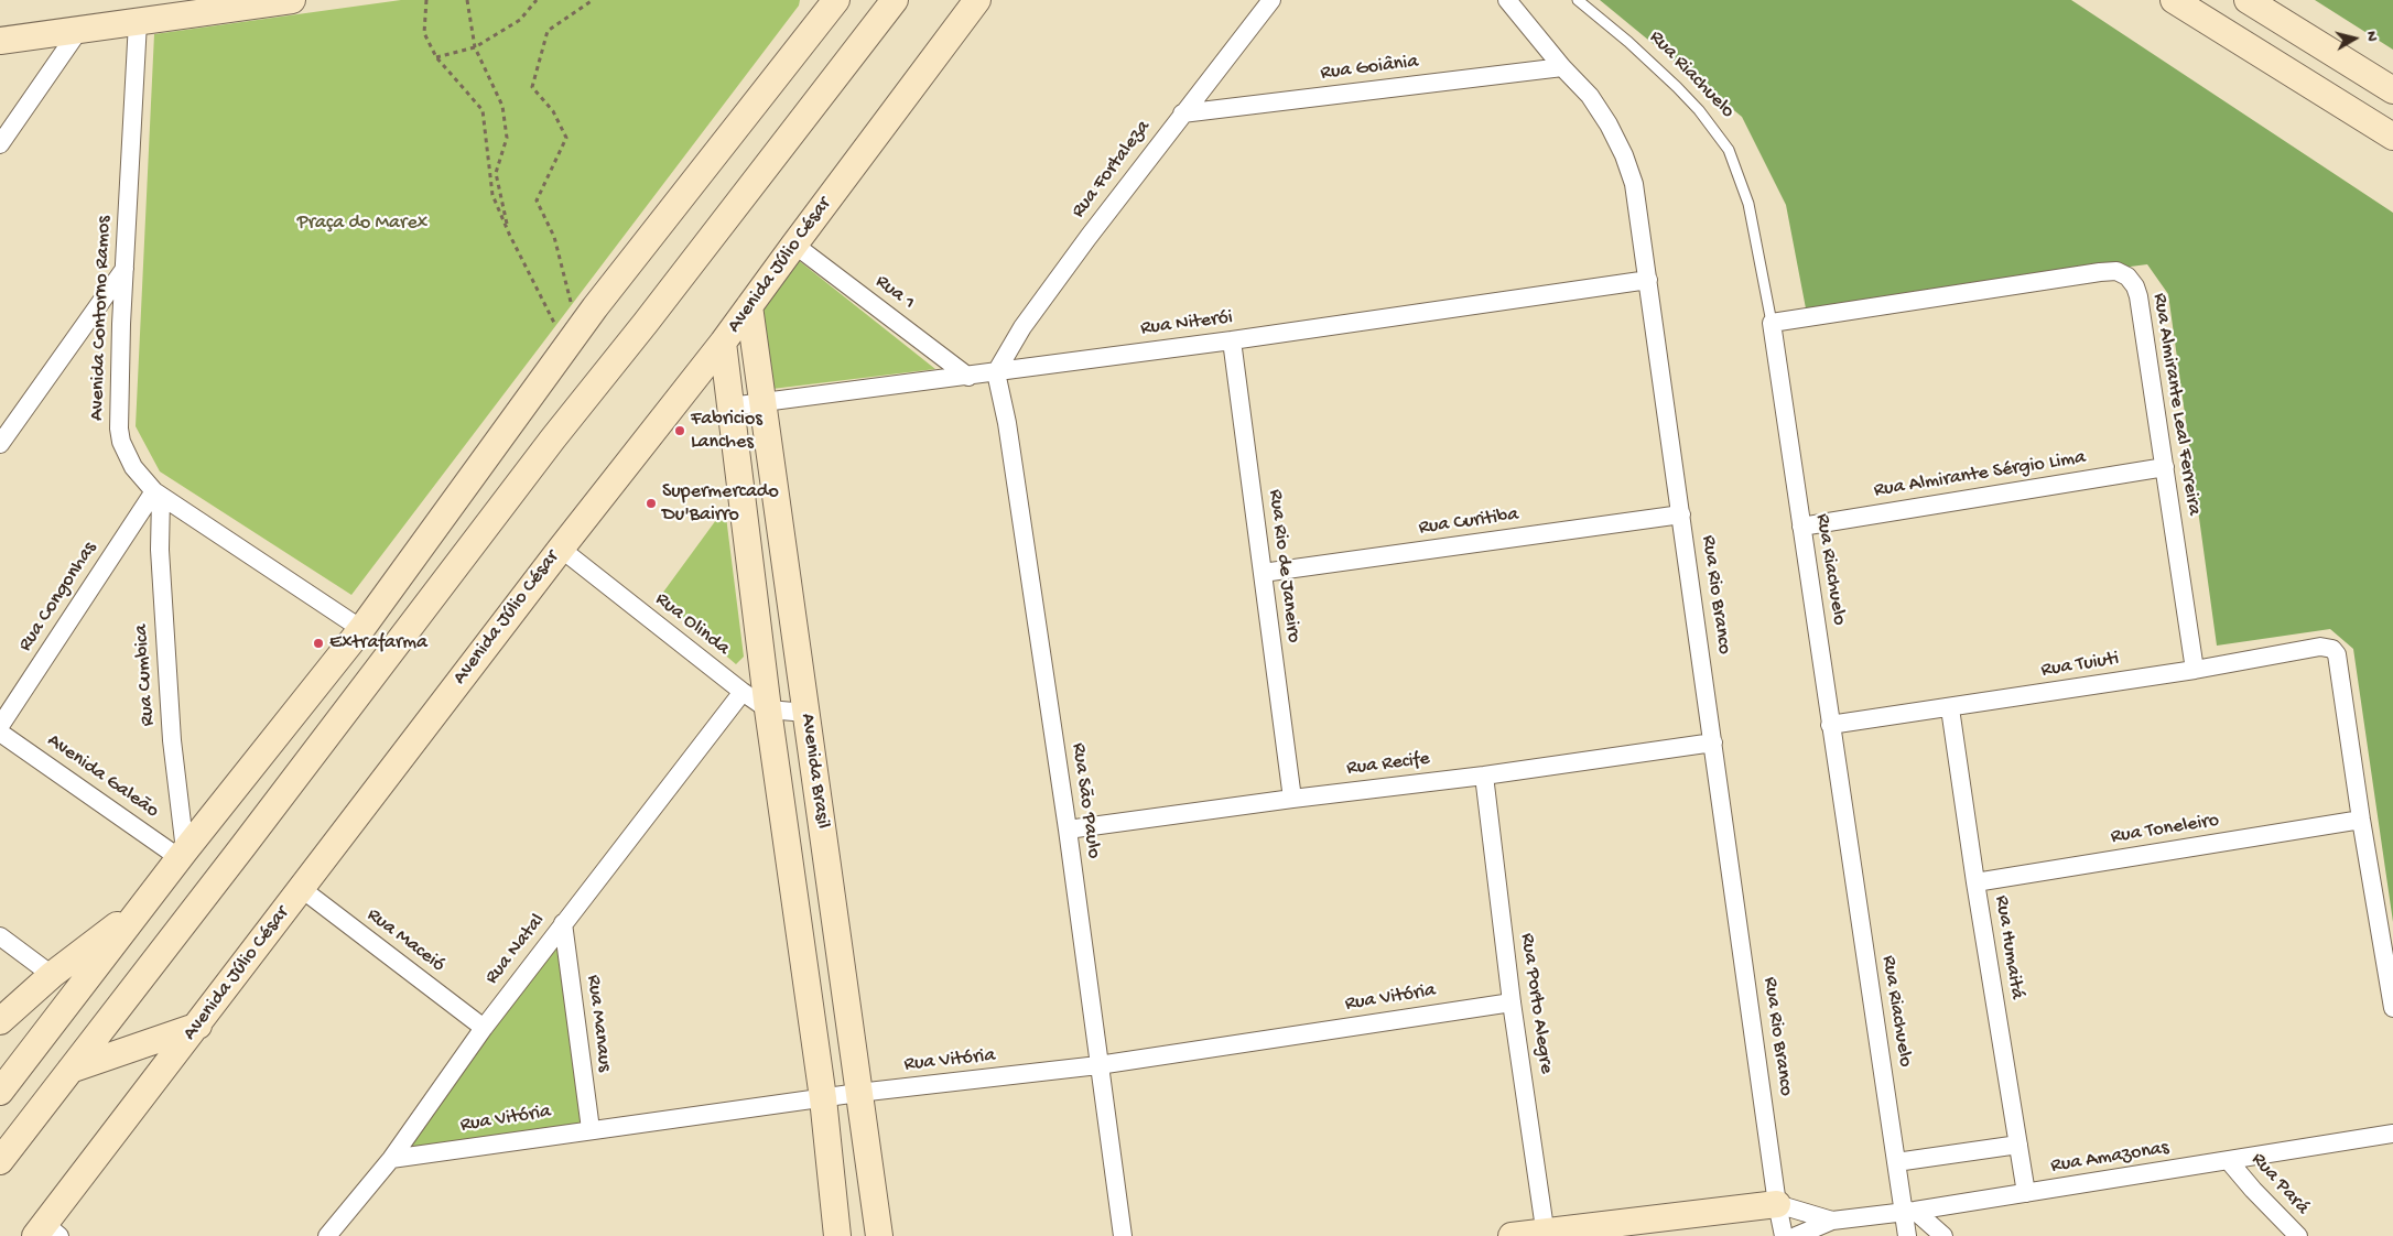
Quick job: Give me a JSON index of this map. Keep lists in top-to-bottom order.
{
  "streets": {
    "street": [
      "Rua Goiânia",
      "Rua Riachuelo",
      "Rua Fortaleza",
      "Avenida Júlio César",
      "Rua 1",
      "Avenida Contorno Ramos",
      "Rua Niterói",
      "Rua Almirante Leal Ferreira",
      "Rua Almirante Sérgio Lima",
      "Rua Curitiba",
      "Rua Rio de Janeiro",
      "Rua Rio Branco",
      "Rua Congonhas",
      "Rua Olinda",
      "Rua Tuiuti",
      "Rua Cumbica",
      "Rua Recife",
      "Avenida Brasil",
      "Avenida Galeão",
      "Rua São Paulo",
      "Rua Toneleiro",
      "Rua Maceió",
      "Rua Humaitá",
      "Rua Natal",
      "Rua Vitória",
      "Rua Porto Alegre",
      "Rua Manaus",
      "Rua Amazonas",
      "Rua Pará"
    ]
  },
  "crossings": [
    ["Rua Goiânia", "Rua Fortaleza"],
    ["Rua Goiânia", "Rua Rio Branco"],
    ["Rua Riachuelo", "Rua Almirante Leal Ferreira"],
    ["Rua Riachuelo", "Rua Almirante Sérgio Lima"],
    ["Rua Riachuelo", "Rua Tuiuti"],
    ["Rua Riachuelo", "Rua Amazonas"],
    ["Rua Fortaleza", "Rua Niterói"],
    ["Rua Fortaleza", "Rua São Paulo"],
    ["Avenida Júlio César", "Rua 1"],
    ["Avenida Júlio César", "Rua Olinda"],
    ["Avenida Júlio César", "Avenida Brasil"],
    ["Avenida Júlio César", "Rua Maceió"],
    ["Rua 1", "Rua Niterói"],
    ["Avenida Contorno Ramos", "Rua Congonhas"],
    ["Avenida Contorno Ramos", "Rua Cumbica"],
    ["Rua Niterói", "Rua Rio de Janeiro"],
    ["Rua Niterói", "Rua Rio Branco"],
    ["Rua Niterói", "Avenida Brasil"],
    ["Rua Niterói", "Rua São Paulo"],
    ["Rua Almirante Leal Ferreira", "Rua Almirante Sérgio Lima"],
    ["Rua Almirante Leal Ferreira", "Rua Tuiuti"],
    ["Rua Curitiba", "Rua Rio de Janeiro"],
    ["Rua Curitiba", "Rua Rio Branco"],
    ["Rua Rio de Janeiro", "Rua Recife"],
    ["Rua Rio Branco", "Rua Recife"],
    ["Rua Rio Branco", "Rua Amazonas"],
    ["Rua Congonhas", "Rua Cumbica"],
    ["Rua Olinda", "Avenida Brasil"],
    ["Rua Olinda", "Rua Natal"],
    ["Rua Tuiuti", "Rua Toneleiro"],
    ["Rua Tuiuti", "Rua Humaitá"],
    ["Rua Cumbica", "Avenida Galeão"],
    ["Rua Recife", "Rua São Paulo"],
    ["Rua Recife", "Rua Porto Alegre"],
    ["Avenida Brasil", "Rua Vitória"],
    ["Rua São Paulo", "Rua Vitória"],
    ["Rua Toneleiro", "Rua Humaitá"],
    ["Rua Maceió", "Rua Natal"],
    ["Rua Humaitá", "Rua Amazonas"],
    ["Rua Natal", "Rua Vitória"],
    ["Rua Natal", "Rua Manaus"],
    ["Rua Vitória", "Rua Porto Alegre"],
    ["Rua Vitória", "Rua Manaus"],
    ["Rua Amazonas", "Rua Pará"]
  ],
  "parks": ["Praça do Marex"],
  "places": ["Fabricios Lanches", "Supermercado Du'Bairro", "Extrafarma"],
  "north": "right"
}
